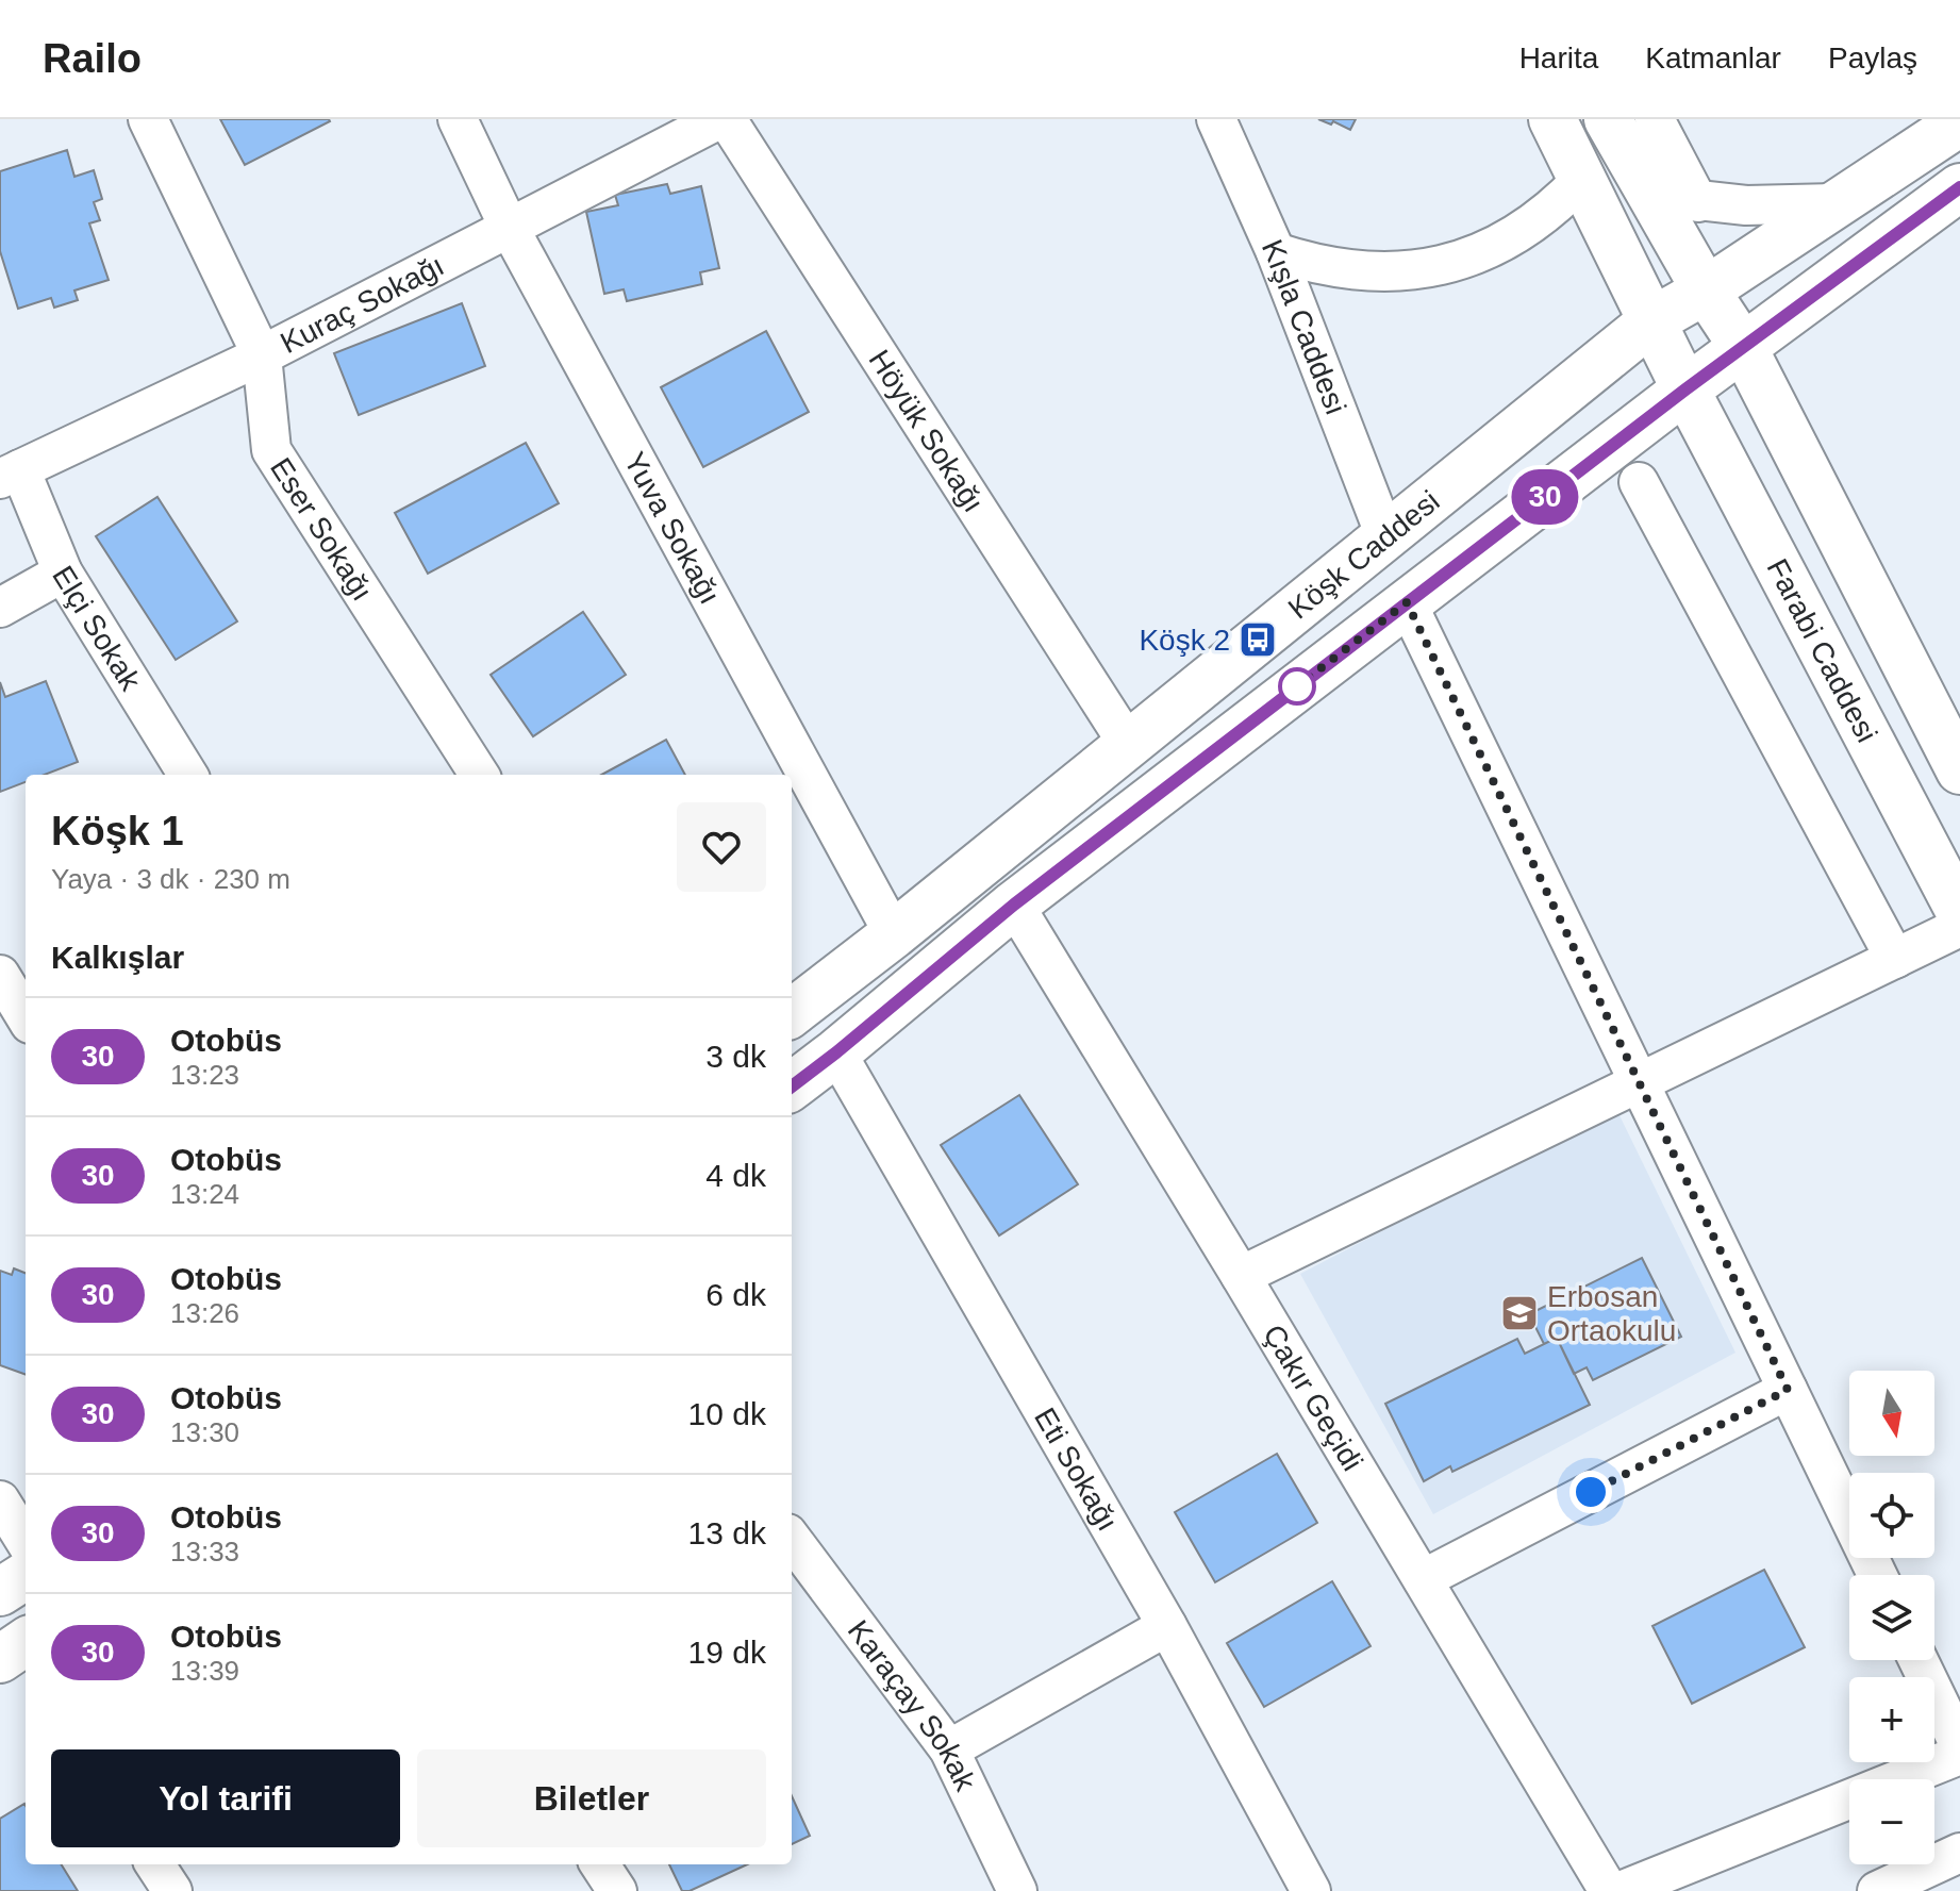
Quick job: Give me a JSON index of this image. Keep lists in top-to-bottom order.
{
  "streets": {
    "street": [
      "Kuraç Sokağı",
      "Kışla Caddesi",
      "Höyük Sokağı",
      "Eser Sokağı",
      "Yuva Sokağı",
      "Köşk Caddesi",
      "Elçi Sokak",
      "Farabi Caddesi",
      "Çakır Geçidi",
      "Eti Sokağı",
      "Karaçay Sokak"
    ]
  },
  "crossings": [
    ["Kuraç Sokağı", "Eser Sokağı"],
    ["Kuraç Sokağı", "Yuva Sokağı"],
    ["Kuraç Sokağı", "Elçi Sokak"],
    ["Kışla Caddesi", "Köşk Caddesi"],
    ["Höyük Sokağı", "Köşk Caddesi"],
    ["Yuva Sokağı", "Köşk Caddesi"],
    ["Köşk Caddesi", "Farabi Caddesi"]
  ],
  "places": {
    "bus stop": ["Köşk 2"],
    "school or university": ["Erbosan Ortaokulu"]
  },
  "lines": ["bus line 30"],
  "north": "bottom",
  "page": {
    "header": "Railo",
    "nav": ["Harita", "Katmanlar", "Paylaş"],
    "on_map": "30",
    "heading": [
      ["Köşk 1", "Yaya · 3 dk · 230 m"],
      "Kalkışlar"
    ],
    "list": [
      {
        "mark": "30",
        "name": "Otobüs",
        "note": "13:23",
        "value": "3 dk"
      },
      {
        "mark": "30",
        "name": "Otobüs",
        "note": "13:24",
        "value": "4 dk"
      },
      {
        "mark": "30",
        "name": "Otobüs",
        "note": "13:26",
        "value": "6 dk"
      },
      {
        "mark": "30",
        "name": "Otobüs",
        "note": "13:30",
        "value": "10 dk"
      },
      {
        "mark": "30",
        "name": "Otobüs",
        "note": "13:33",
        "value": "13 dk"
      },
      {
        "mark": "30",
        "name": "Otobüs",
        "note": "13:39",
        "value": "19 dk"
      }
    ],
    "map_buttons": ["+", "−"],
    "buttons": ["Yol tarifi", "Biletler"]
  }
}
